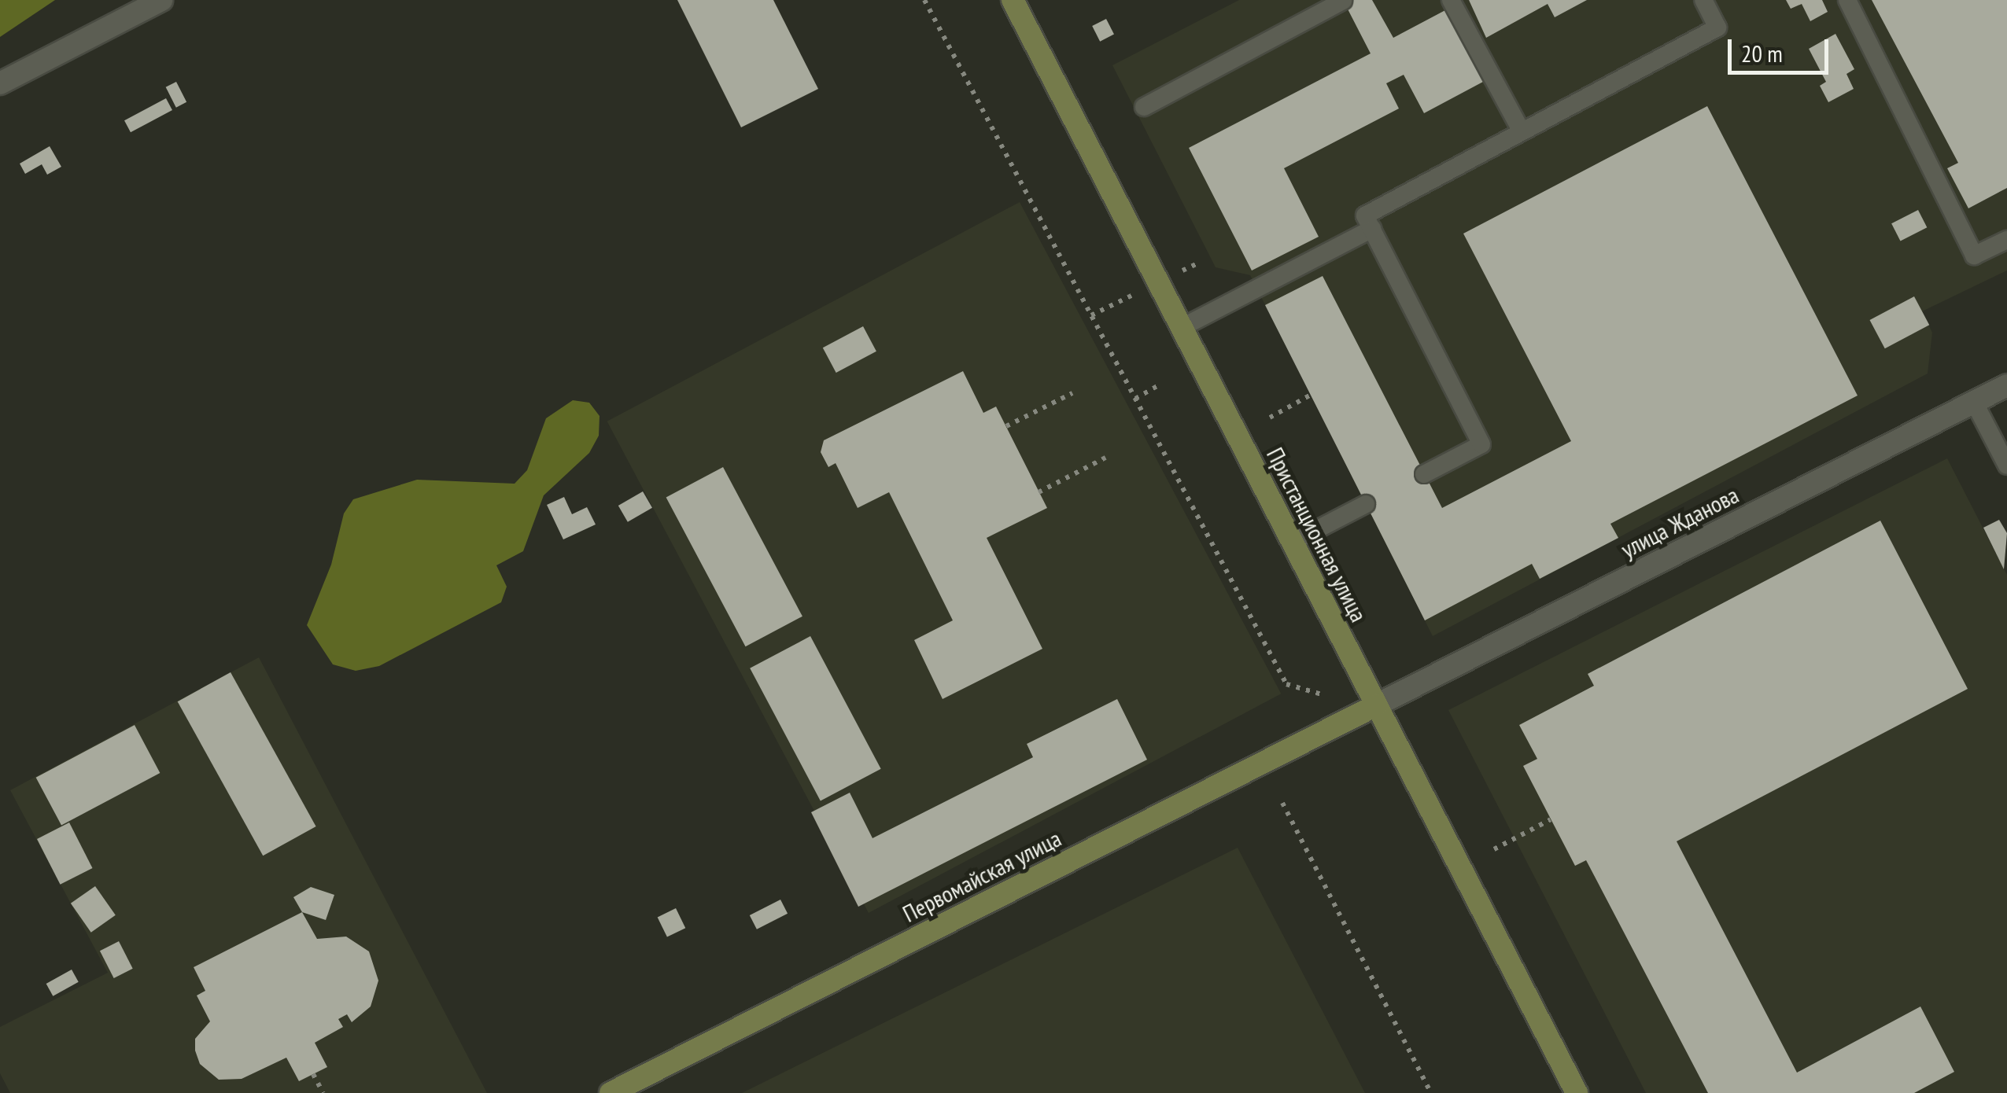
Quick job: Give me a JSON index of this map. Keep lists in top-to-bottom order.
{
  "streets": {
    "main road": ["Пристанционная улица", "Первомайская улица"],
    "street": ["улица Жданова"]
  },
  "crossings": [
    ["улица Жданова", "Пристанционная улица"],
    ["улица Жданова", "Первомайская улица"],
    ["Пристанционная улица", "Первомайская улица"]
  ],
  "scale_bar": "20 m"
}
